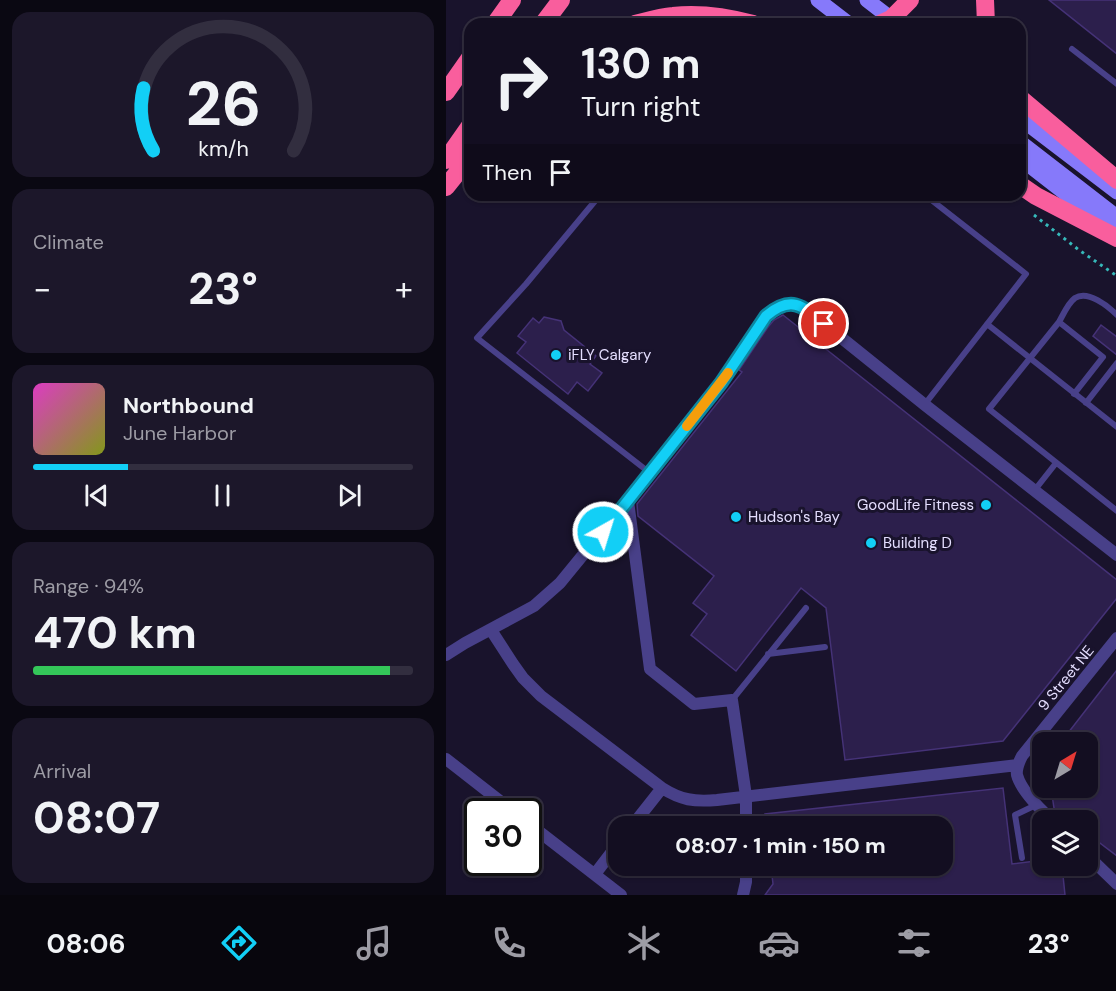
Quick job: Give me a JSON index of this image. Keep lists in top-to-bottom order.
{
  "streets": {
    "street": ["9 Street NE"]
  },
  "places": [
    "iFLY Calgary",
    "GoodLife Fitness",
    "Hudson's Bay",
    "Building D"
  ],
  "north": "top right",
  "page": {
    "turn": ["130 m", "Turn right"],
    "then": "Then",
    "tile": [
      "Climate",
      ["Range · 94%", "470 km"],
      ["Arrival", "08:07"]
    ],
    "heat": ["−", "23°", "+"],
    "song": ["Northbound", "June Harbor"],
    "limit": "30",
    "trip": "08:07 · 1 min · 150 m",
    "tabs": ["08:06", "23°"],
    "gauge": ["26", "km/h"]
  }
}
